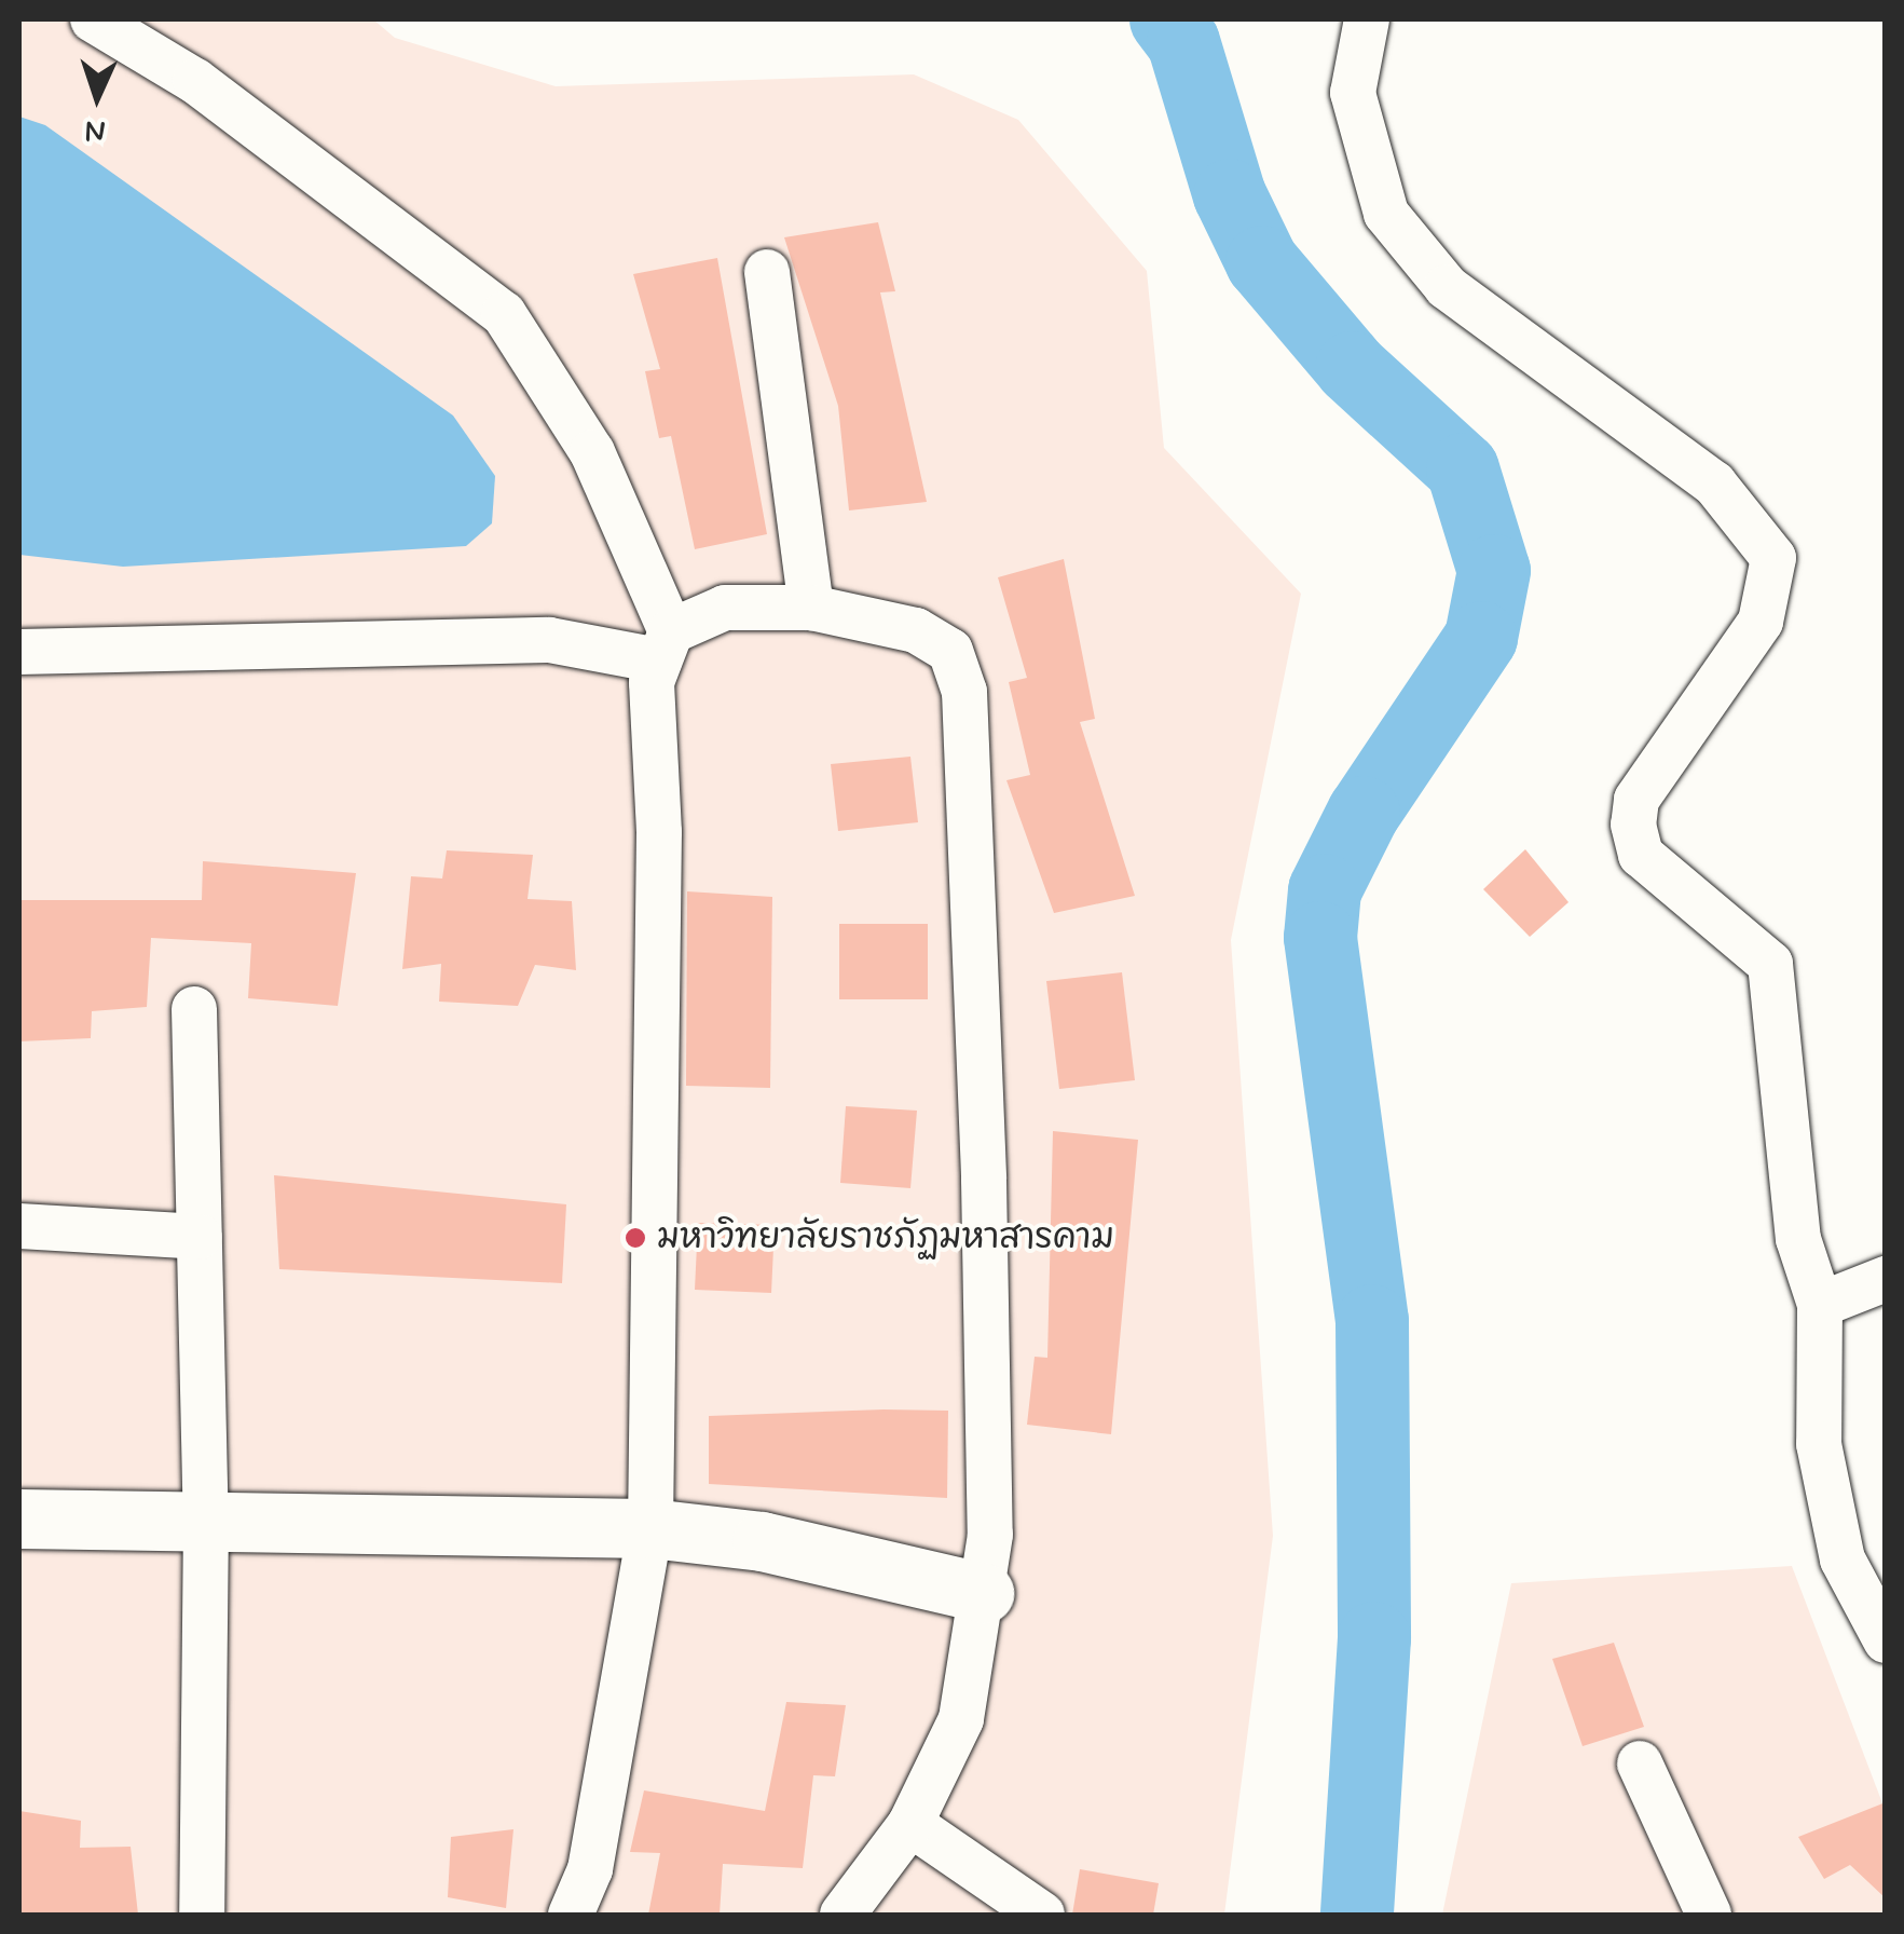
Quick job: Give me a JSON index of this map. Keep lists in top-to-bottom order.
{
  "places": ["มหาวิทยาลัยราชภัฏมหาสารคาม"],
  "north": "bottom"
}
